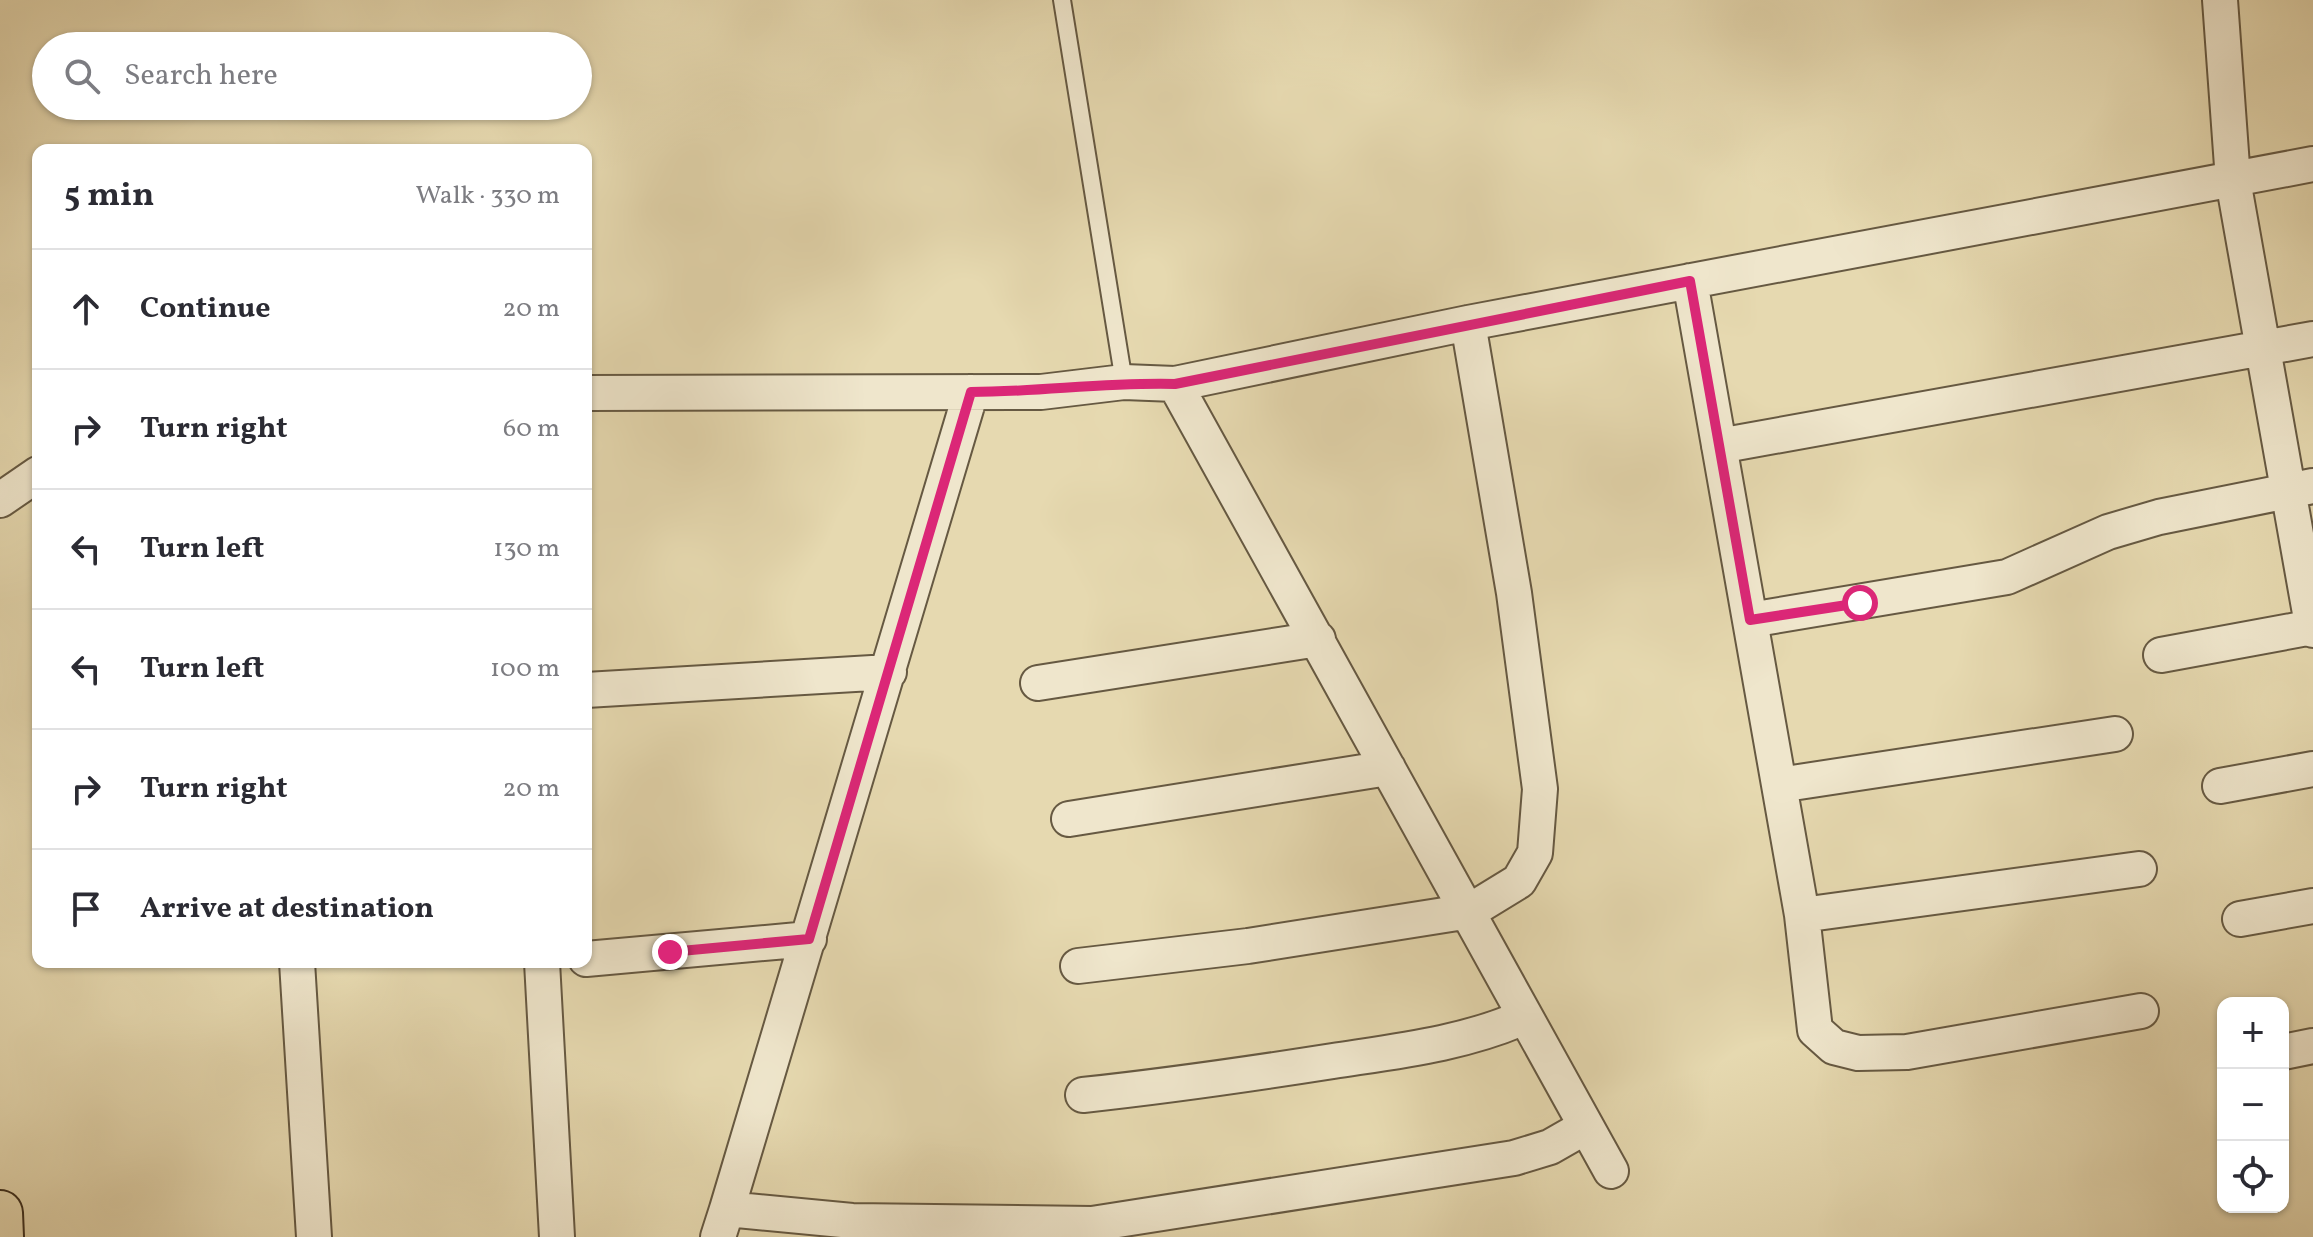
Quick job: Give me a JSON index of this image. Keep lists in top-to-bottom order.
{
  "page": {
    "search": "Search here",
    "heading": ["5 min", "Walk · 330 m"],
    "list": [
      ["Continue", "20 m"],
      ["Turn right", "60 m"],
      ["Turn left", "130 m"],
      ["Turn left", "100 m"],
      ["Turn right", "20 m"],
      "Arrive at destination"
    ],
    "map_buttons": ["+", "−"]
  }
}
